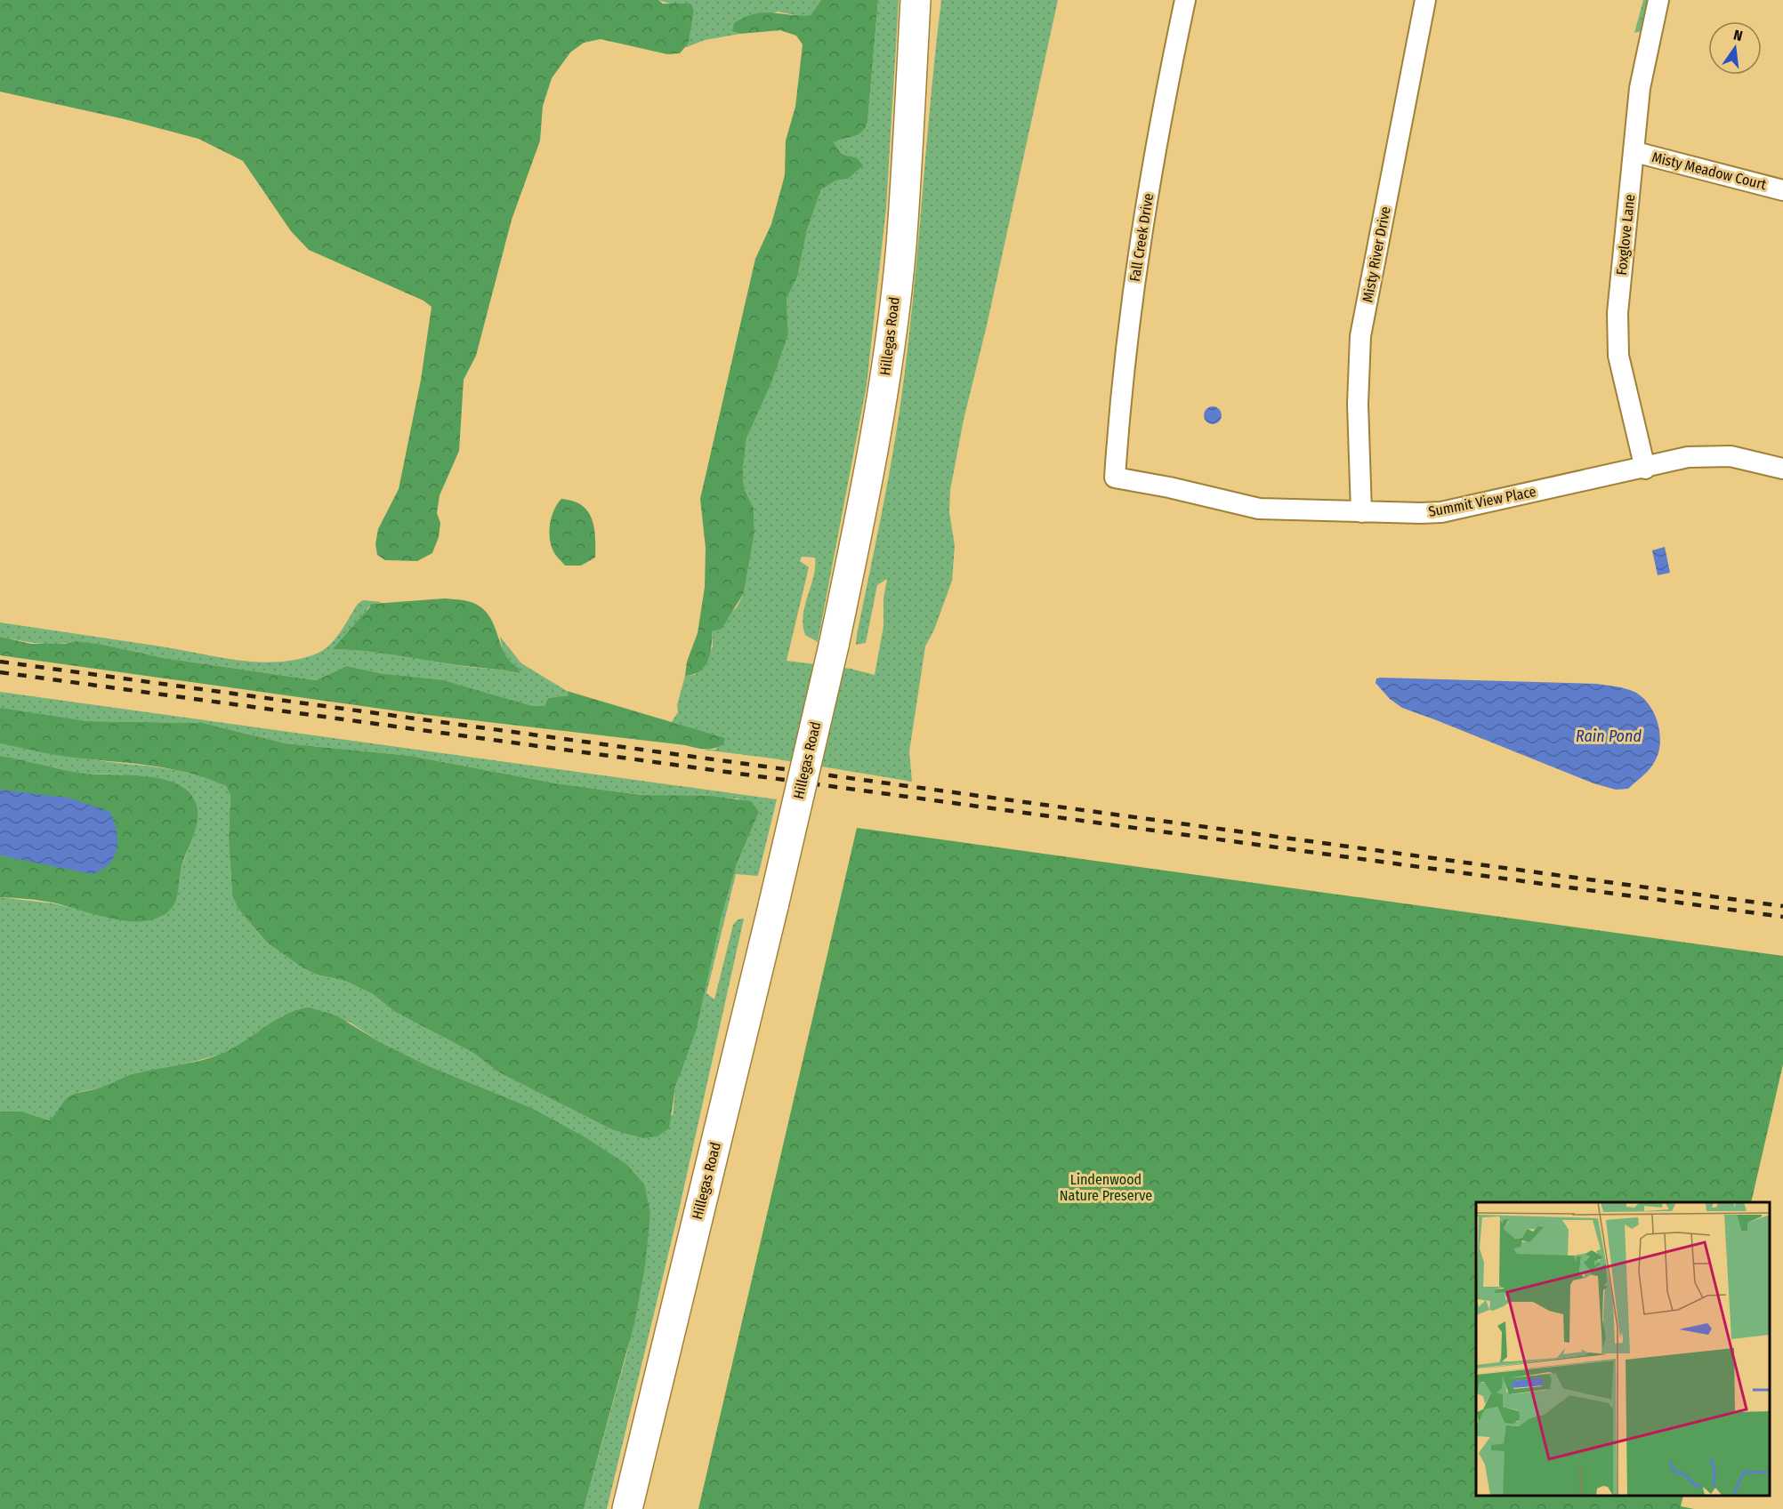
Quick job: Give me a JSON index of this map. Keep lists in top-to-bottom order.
{
  "streets": {
    "main road": ["Hillegas Road"],
    "street": [
      "Misty Meadow Court",
      "Foxglove Lane",
      "Fall Creek Drive",
      "Misty River Drive",
      "Summit View Place"
    ]
  },
  "crossings": [
    ["Misty Meadow Court", "Foxglove Lane"],
    ["Foxglove Lane", "Summit View Place"],
    ["Fall Creek Drive", "Summit View Place"],
    ["Misty River Drive", "Summit View Place"]
  ],
  "water": ["Rain Pond"],
  "parks": ["Lindenwood Nature Preserve"],
  "north": "top"
}
